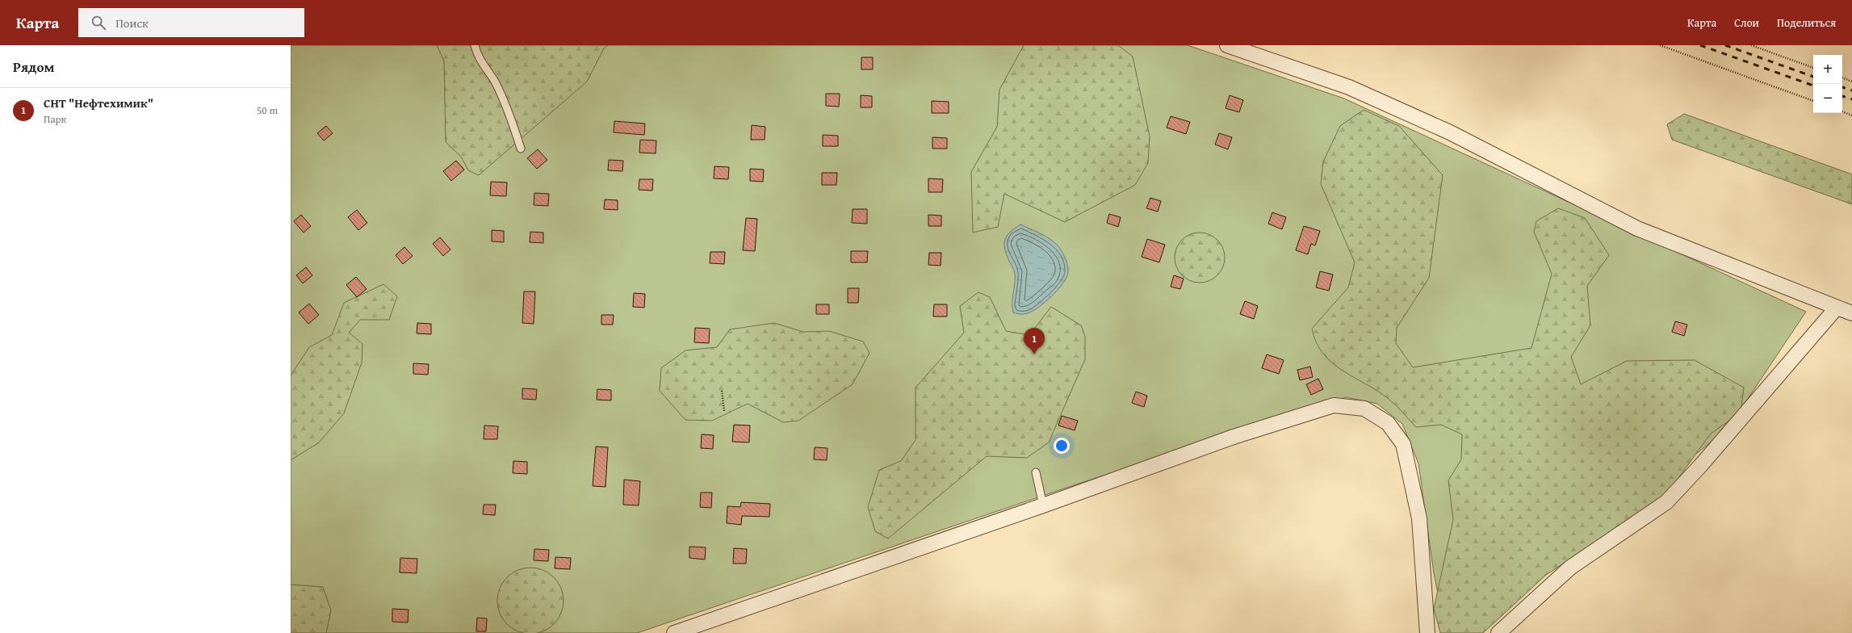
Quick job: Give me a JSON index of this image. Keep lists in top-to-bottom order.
{
  "page": {
    "header": "Карта",
    "search": "Поиск",
    "nav": ["Карта", "Слои", "Поделиться"],
    "heading": "Рядом",
    "map_buttons": ["+", "−"],
    "list": [
      {
        "mark": "1",
        "name": "СНТ \"Нефтехимик\"",
        "note": "Парк",
        "value": "50 m"
      }
    ],
    "pins": "1"
  }
}
